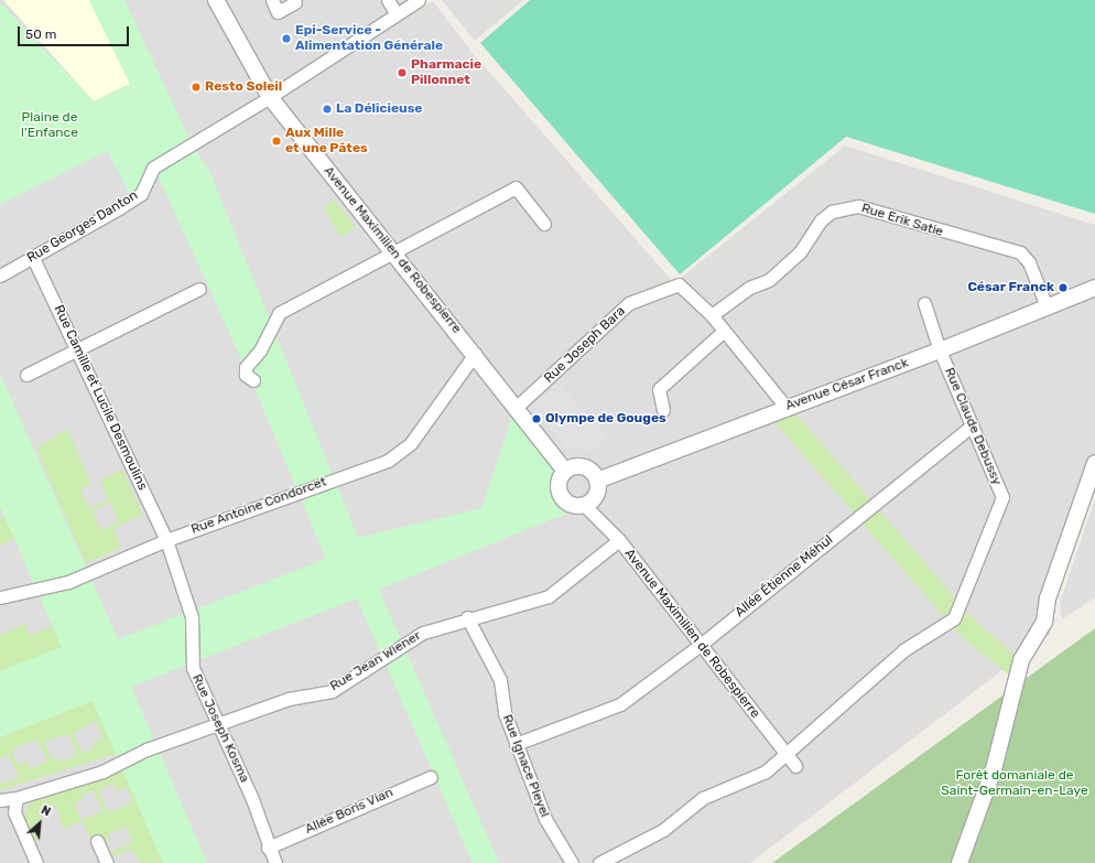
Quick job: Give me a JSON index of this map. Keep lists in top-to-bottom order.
{
  "streets": {
    "street": [
      "Rue Erik Satie",
      "Rue Georges Danton",
      "Avenue Maximilien de Robespierre",
      "Rue Joseph Bara",
      "Avenue César Franck",
      "Rue Camille et Lucile Desmoulins",
      "Rue Claude Debussy",
      "Rue Antoine Condorcet",
      "Allée Étienne Méhul",
      "Rue Jean Wiener",
      "Rue Joseph Kosma",
      "Rue Ignace Pleyel",
      "Allée Boris Vian"
    ]
  },
  "crossings": [
    ["Rue Erik Satie", "Rue Joseph Bara"],
    ["Rue Erik Satie", "Avenue César Franck"],
    ["Rue Georges Danton", "Avenue Maximilien de Robespierre"],
    ["Rue Georges Danton", "Rue Camille et Lucile Desmoulins"],
    ["Avenue Maximilien de Robespierre", "Rue Joseph Bara"],
    ["Avenue Maximilien de Robespierre", "Avenue César Franck"],
    ["Avenue Maximilien de Robespierre", "Rue Claude Debussy"],
    ["Avenue Maximilien de Robespierre", "Rue Antoine Condorcet"],
    ["Avenue Maximilien de Robespierre", "Allée Étienne Méhul"],
    ["Avenue Maximilien de Robespierre", "Rue Jean Wiener"],
    ["Rue Joseph Bara", "Avenue César Franck"],
    ["Avenue César Franck", "Rue Claude Debussy"],
    ["Rue Camille et Lucile Desmoulins", "Rue Antoine Condorcet"],
    ["Rue Camille et Lucile Desmoulins", "Rue Joseph Kosma"],
    ["Rue Claude Debussy", "Allée Étienne Méhul"],
    ["Rue Antoine Condorcet", "Rue Joseph Kosma"],
    ["Allée Étienne Méhul", "Rue Ignace Pleyel"],
    ["Rue Jean Wiener", "Rue Joseph Kosma"],
    ["Rue Jean Wiener", "Rue Ignace Pleyel"],
    ["Rue Joseph Kosma", "Allée Boris Vian"]
  ],
  "parks": ["Plaine de l'Enfance", "Forêt domaniale de Saint-Germain-en-Laye"],
  "places": [
    "Epi-Service - Alimentation Générale",
    "Pharmacie Pillonnet",
    "Resto Soleil",
    "La Délicieuse",
    "Aux Mille et une Pâtes",
    "César Franck",
    "Olympe de Gouges"
  ],
  "scale_bar": "50 m",
  "north": "top right"
}
